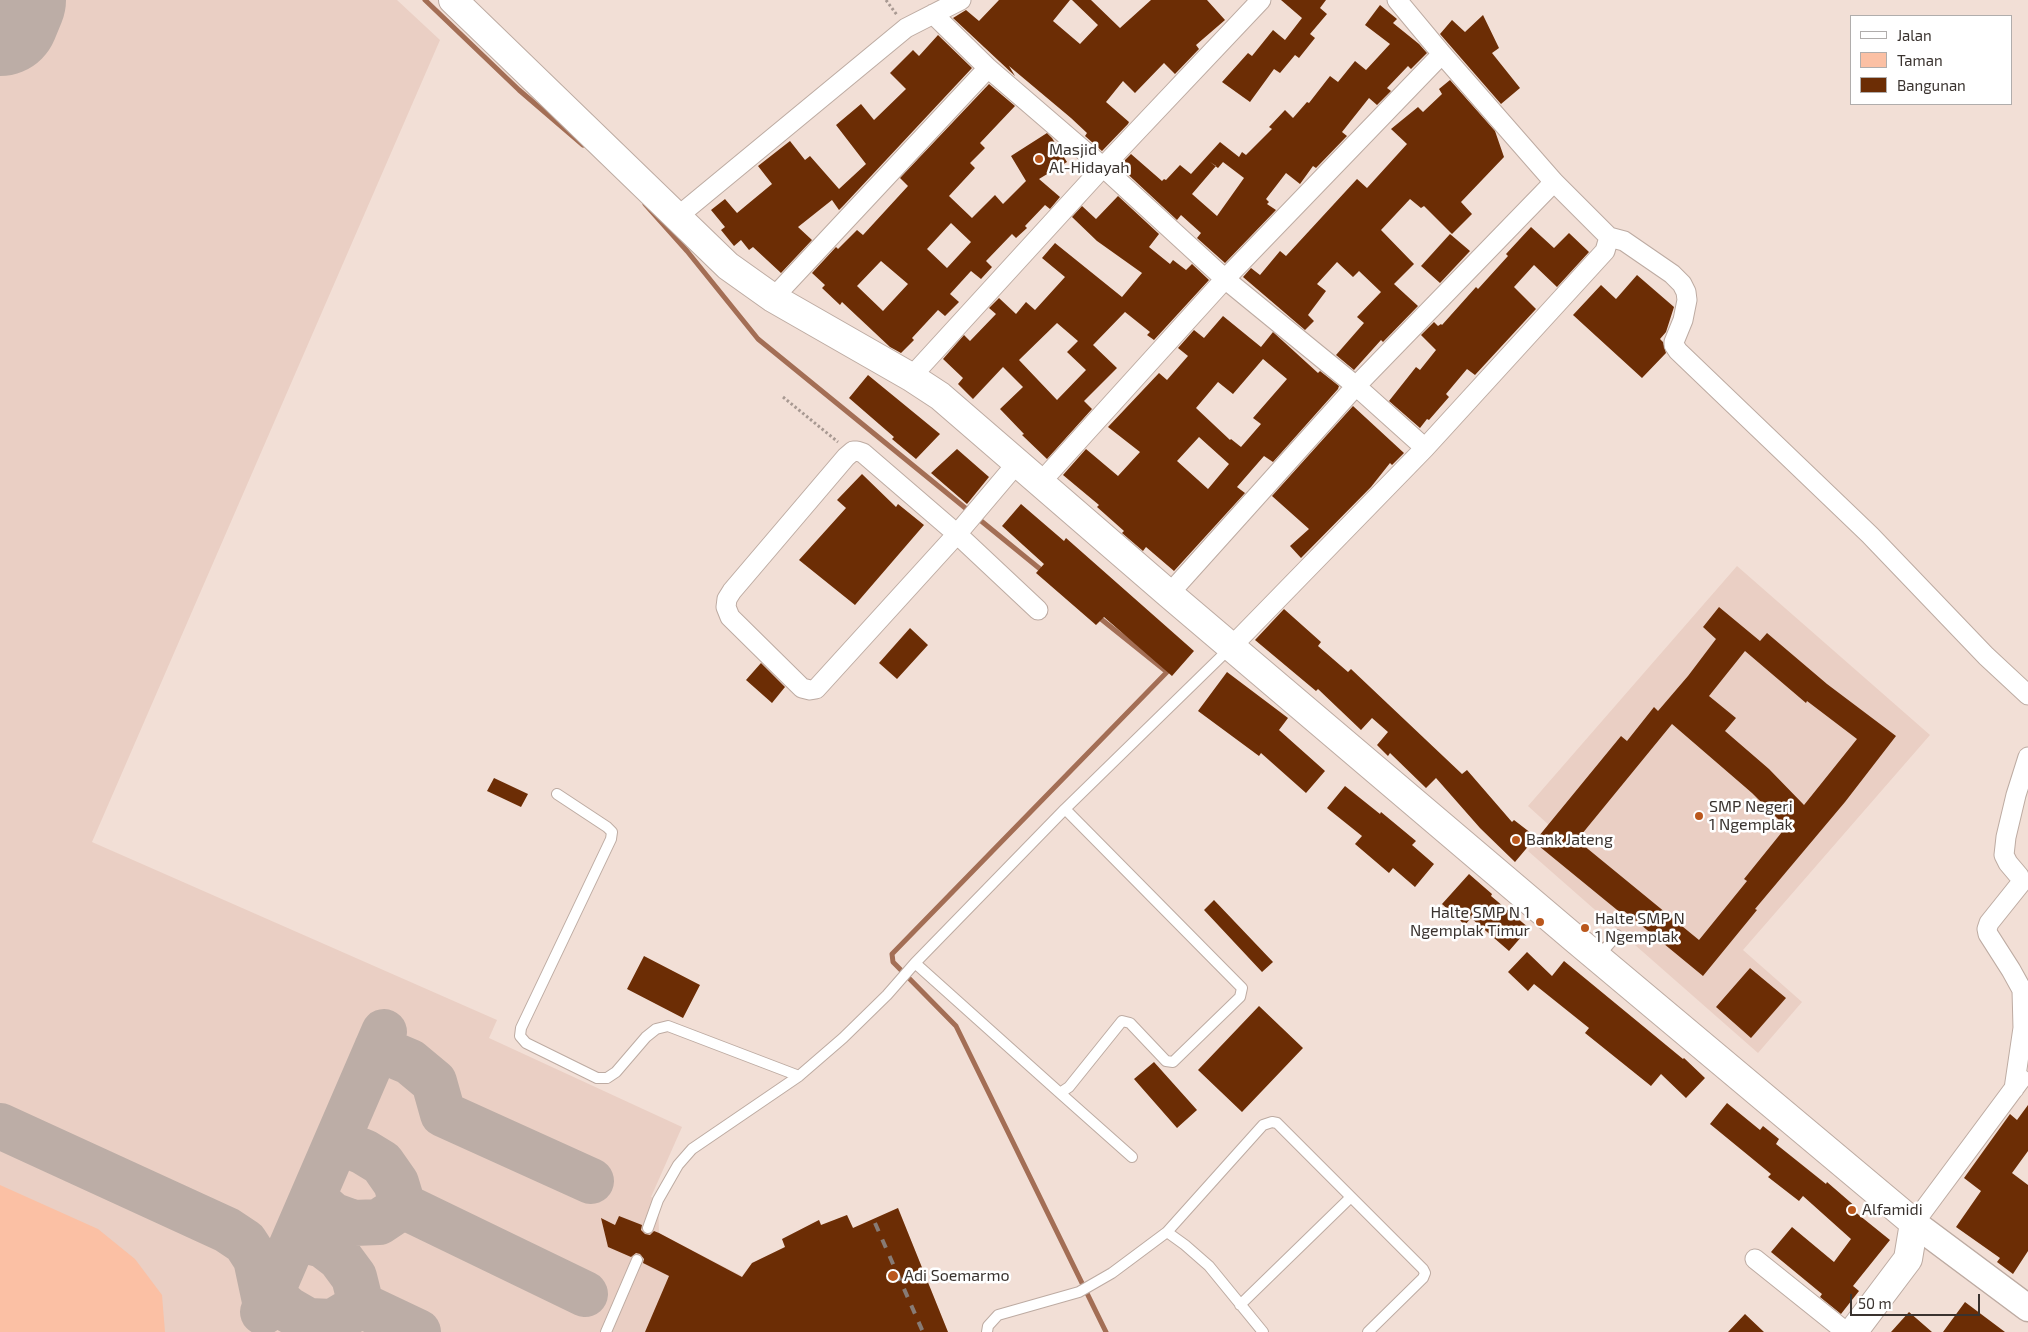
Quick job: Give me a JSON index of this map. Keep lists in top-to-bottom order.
{
  "places": [
    "Masjid Al-Hidayah",
    "SMP Negeri 1 Ngemplak",
    "Bank Jateng",
    "Halte SMP N 1 Ngemplak Timur",
    "Halte SMP N 1 Ngemplak",
    "Alfamidi",
    "Adi Soemarmo"
  ],
  "legend": ["Jalan", "Taman", "Bangunan"],
  "scale_bar": "50 m"
}
